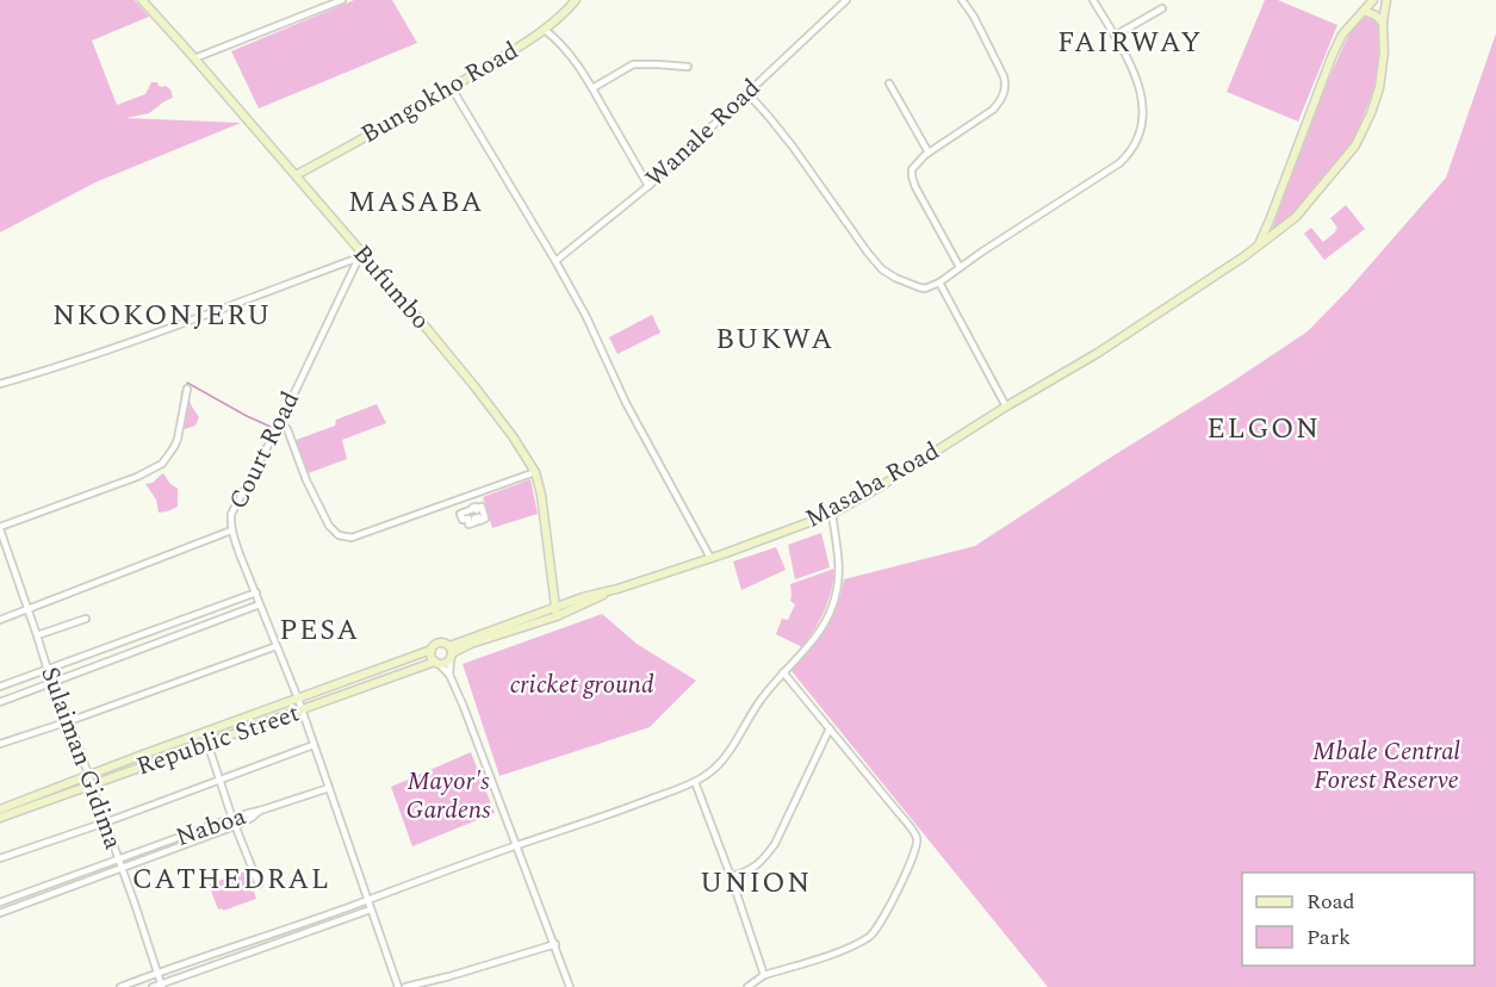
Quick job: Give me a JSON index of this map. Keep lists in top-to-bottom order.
{
  "streets": {
    "street": [
      "Bungokho Road",
      "Wanale Road",
      "Bufumbo",
      "Court Road",
      "Masaba Road",
      "Republic Street",
      "Sulaiman Gidima",
      "Naboa"
    ]
  },
  "crossings": [
    ["Bungokho Road", "Bufumbo"],
    ["Bufumbo", "Court Road"],
    ["Bufumbo", "Masaba Road"],
    ["Court Road", "Republic Street"],
    ["Court Road", "Naboa"],
    ["Masaba Road", "Republic Street"],
    ["Republic Street", "Sulaiman Gidima"],
    ["Sulaiman Gidima", "Naboa"]
  ],
  "districts": [
    "FAIRWAY",
    "MASABA",
    "NKOKONJERU",
    "BUKWA",
    "ELGON",
    "PESA",
    "CATHEDRAL",
    "UNION"
  ],
  "parks": ["cricket ground", "Mbale Central Forest Reserve", "Mayor's Gardens"],
  "legend": ["Road", "Park"]
}
